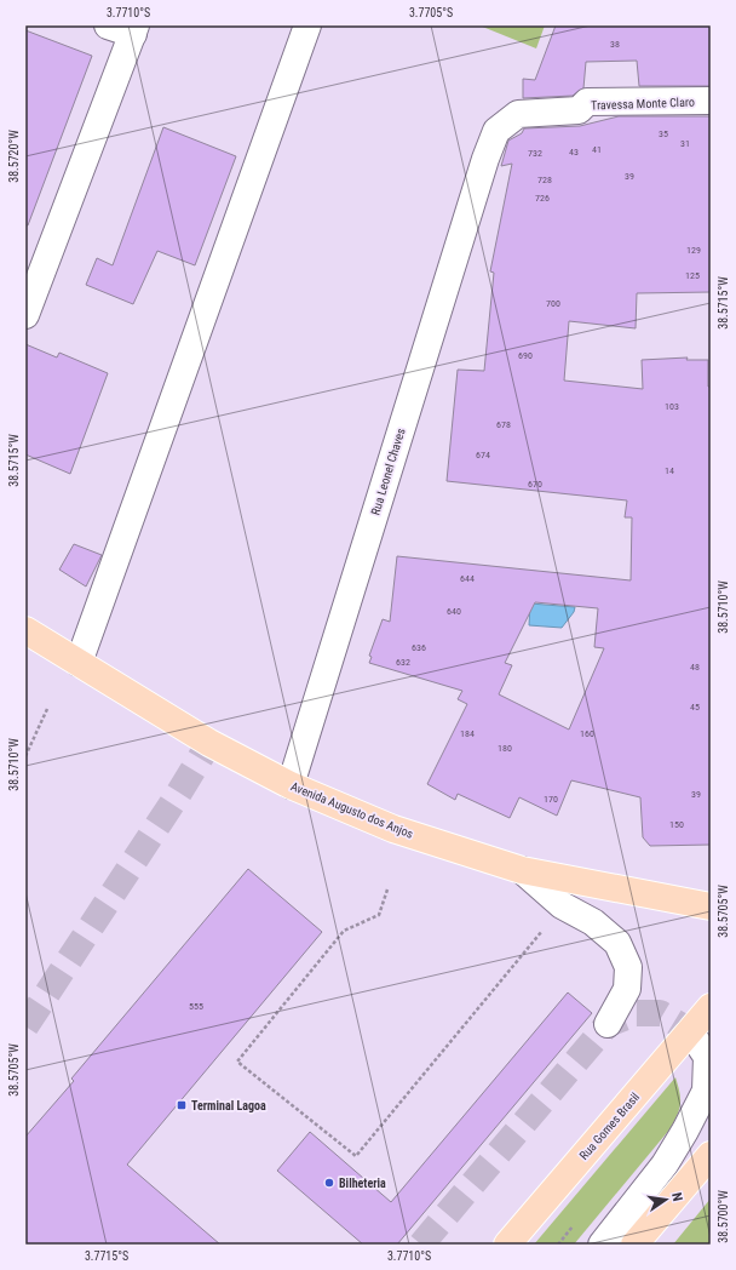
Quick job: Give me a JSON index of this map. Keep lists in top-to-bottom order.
{
  "streets": {
    "main road": ["Avenida Augusto dos Anjos", "Rua Gomes Brasil"],
    "street": ["Travessa Monte Claro", "Rua Leonel Chaves"]
  },
  "crossings": [
    ["Travessa Monte Claro", "Rua Leonel Chaves"],
    ["Rua Leonel Chaves", "Avenida Augusto dos Anjos"]
  ],
  "places": {
    "transit": ["Terminal Lagoa"],
    "other": ["Bilheteria"]
  },
  "house_numbers": [
    "38",
    "35",
    "31",
    "41",
    "43",
    "732",
    "39",
    "728",
    "726",
    "129",
    "125",
    "700",
    "690",
    "103",
    "678",
    "674",
    "14",
    "670",
    "644",
    "640",
    "636",
    "632",
    "48",
    "45",
    "184",
    "160",
    "180",
    "39",
    "170",
    "150",
    "555"
  ],
  "north": "right",
  "coordinates": [
    "3.7710°S",
    "3.7705°S",
    "38.5720°W",
    "38.5715°W",
    "38.5710°W",
    "38.5705°W",
    "38.5700°W",
    "3.7715°S"
  ]
}
